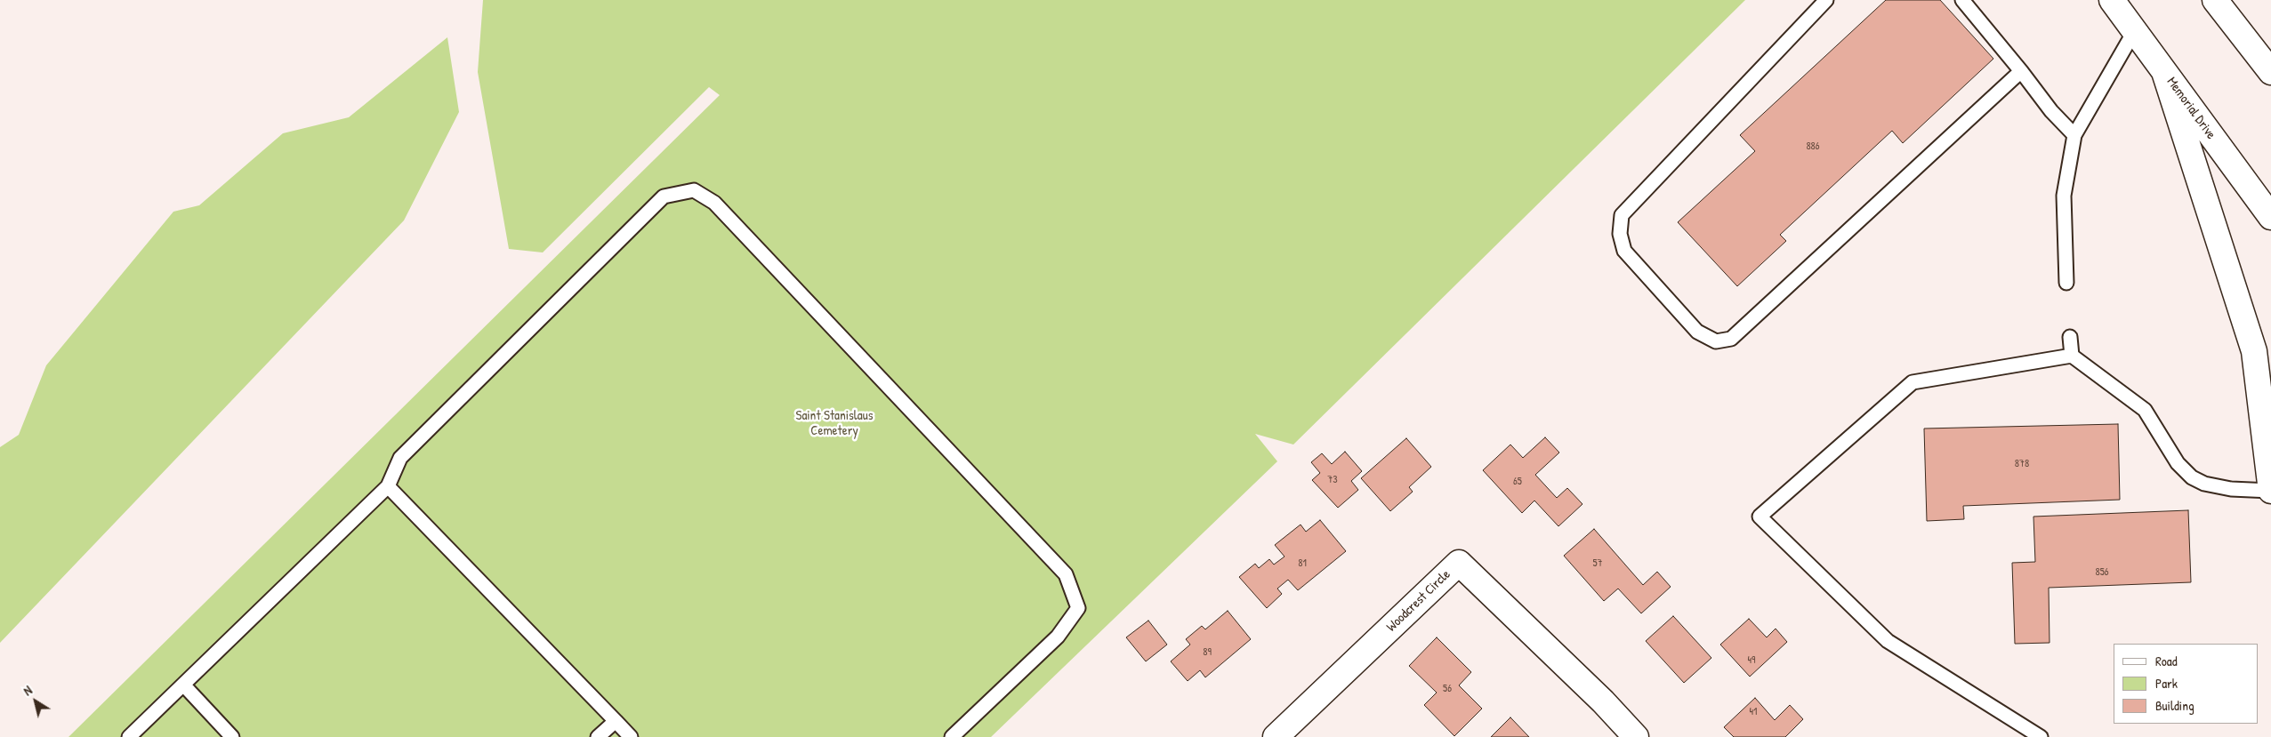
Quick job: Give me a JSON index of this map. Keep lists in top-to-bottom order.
{
  "streets": {
    "main road": ["Memorial Drive", "Woodcrest Circle"]
  },
  "parks": ["Saint Stanislaus Cemetery"],
  "house_numbers": [
    "886",
    "878",
    "73",
    "65",
    "81",
    "57",
    "856",
    "89",
    "49",
    "56",
    "41"
  ],
  "legend": ["Road", "Park", "Building"],
  "north": "top left"
}
